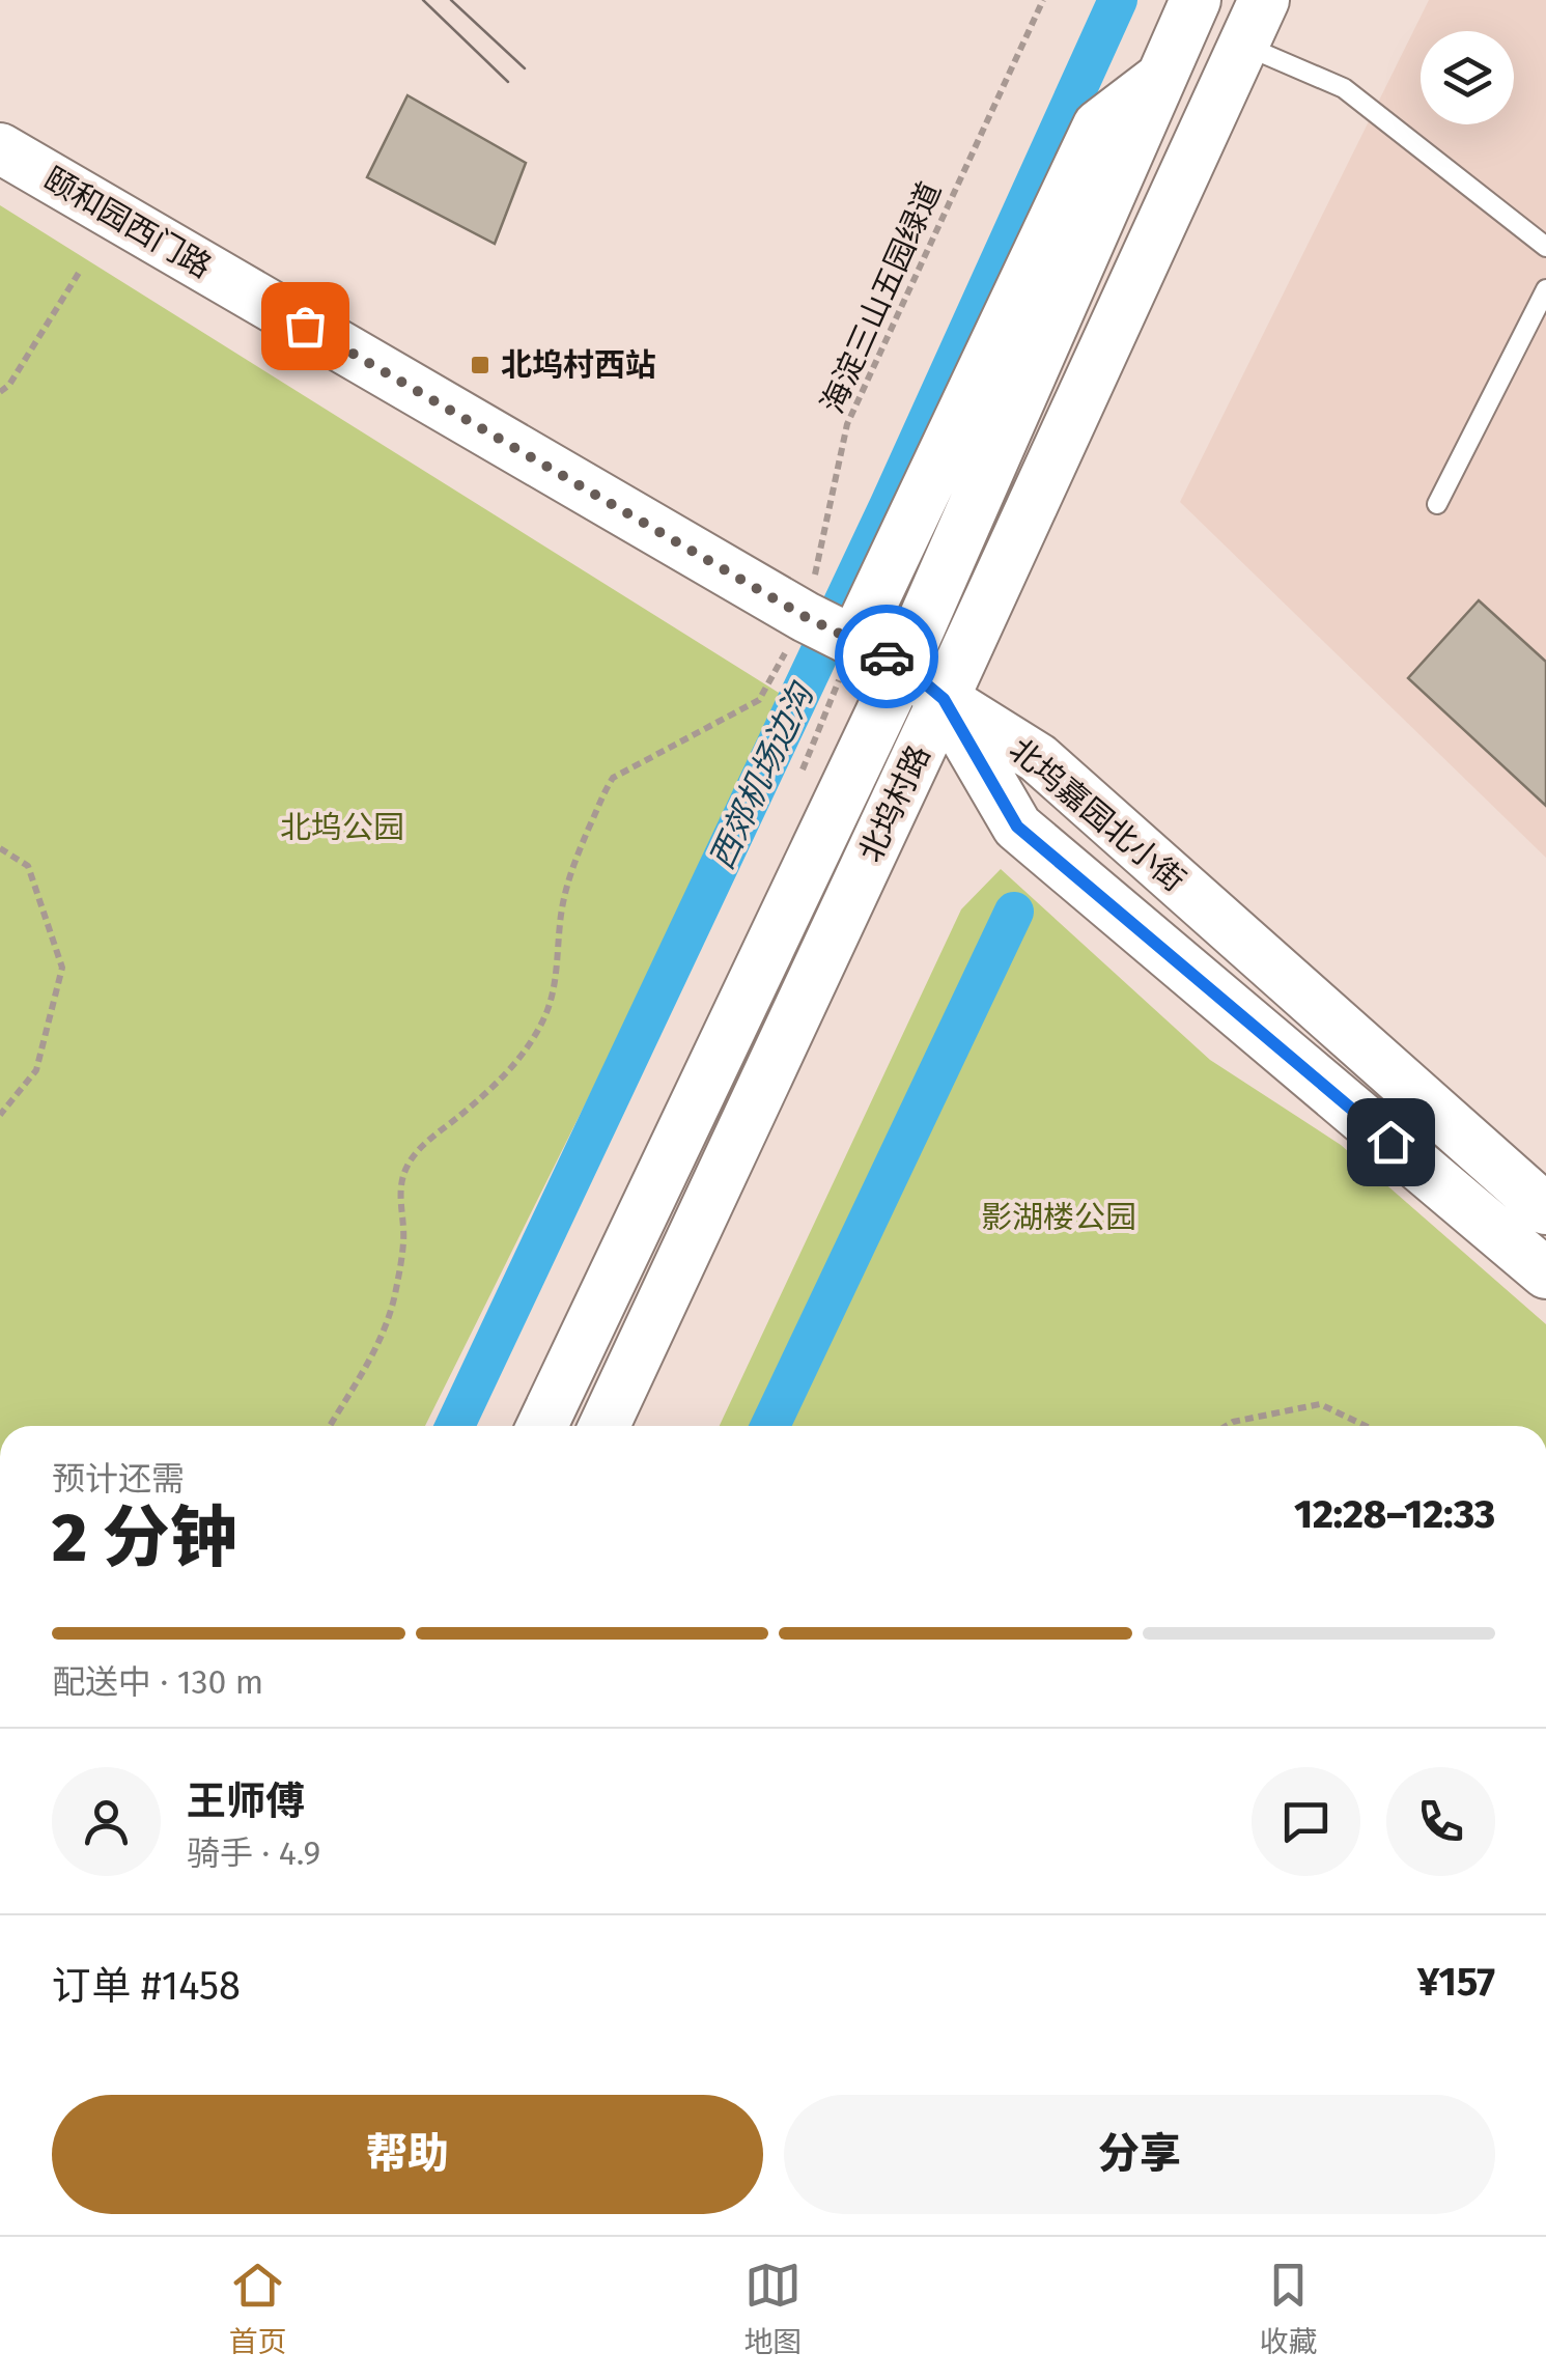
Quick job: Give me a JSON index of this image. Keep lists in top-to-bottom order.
{
  "streets": {
    "street": ["颐和园西门路", "北坞村路", "北坞嘉园北小街"],
    "path": ["海淀三山五园绿道"]
  },
  "crossings": [
    ["颐和园西门路", "海淀三山五园绿道"],
    ["颐和园西门路", "北坞村路"],
    ["颐和园西门路", "北坞嘉园北小街"],
    ["北坞村路", "北坞嘉园北小街"]
  ],
  "water": ["西郊机场边沟"],
  "parks": ["北坞公园", "影湖楼公园"],
  "places": {
    "transit": ["北坞村西站"]
  },
  "page": {
    "heading": ["2 分钟", "预计还需", "12:28–12:33"],
    "panel": [
      "王师傅",
      "骑手 · 4.9",
      "订单 #1458",
      "¥157"
    ],
    "bar": "配送中 · 130 m",
    "buttons": ["帮助", "分享"],
    "tabs": ["首页", "地图", "收藏"]
  }
}
